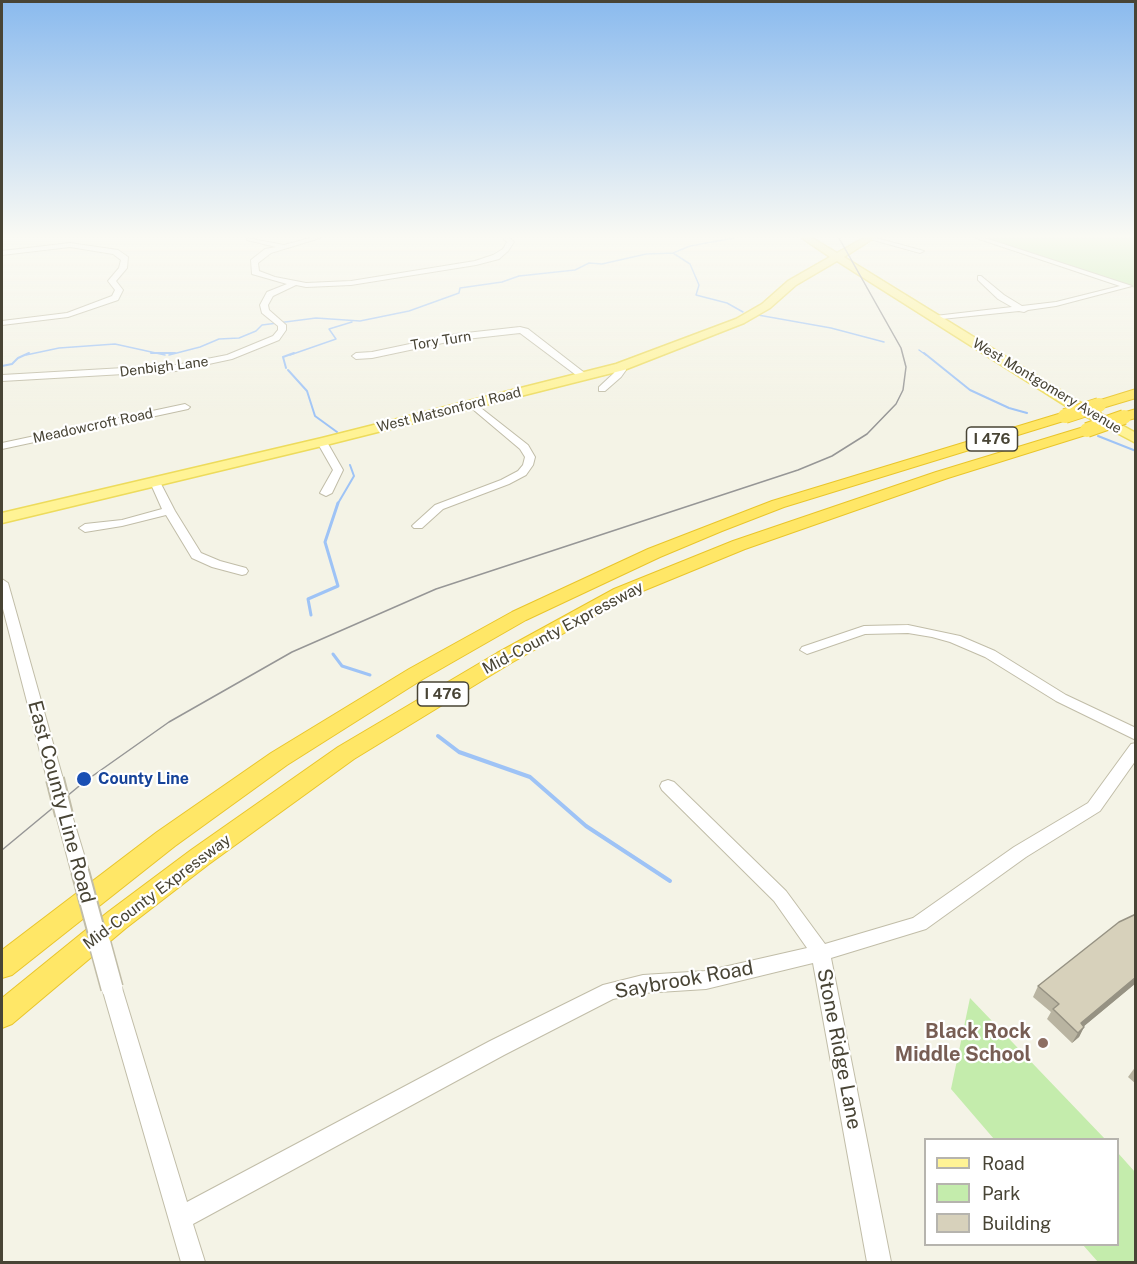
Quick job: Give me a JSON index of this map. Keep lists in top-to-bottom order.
{
  "streets": {
    "highway": ["I 476", "Mid-County Expressway"],
    "main road": ["West Montgomery Avenue", "West Matsonford Road"],
    "street": [
      "Tory Turn",
      "Denbigh Lane",
      "Meadowcroft Road",
      "East County Line Road",
      "Saybrook Road",
      "Stone Ridge Lane"
    ]
  },
  "crossings": [
    ["Tory Turn", "West Matsonford Road"],
    ["East County Line Road", "Saybrook Road"],
    ["Saybrook Road", "Stone Ridge Lane"]
  ],
  "places": ["County Line", "Black Rock Middle School"],
  "legend": ["Road", "Park", "Building"]
}
